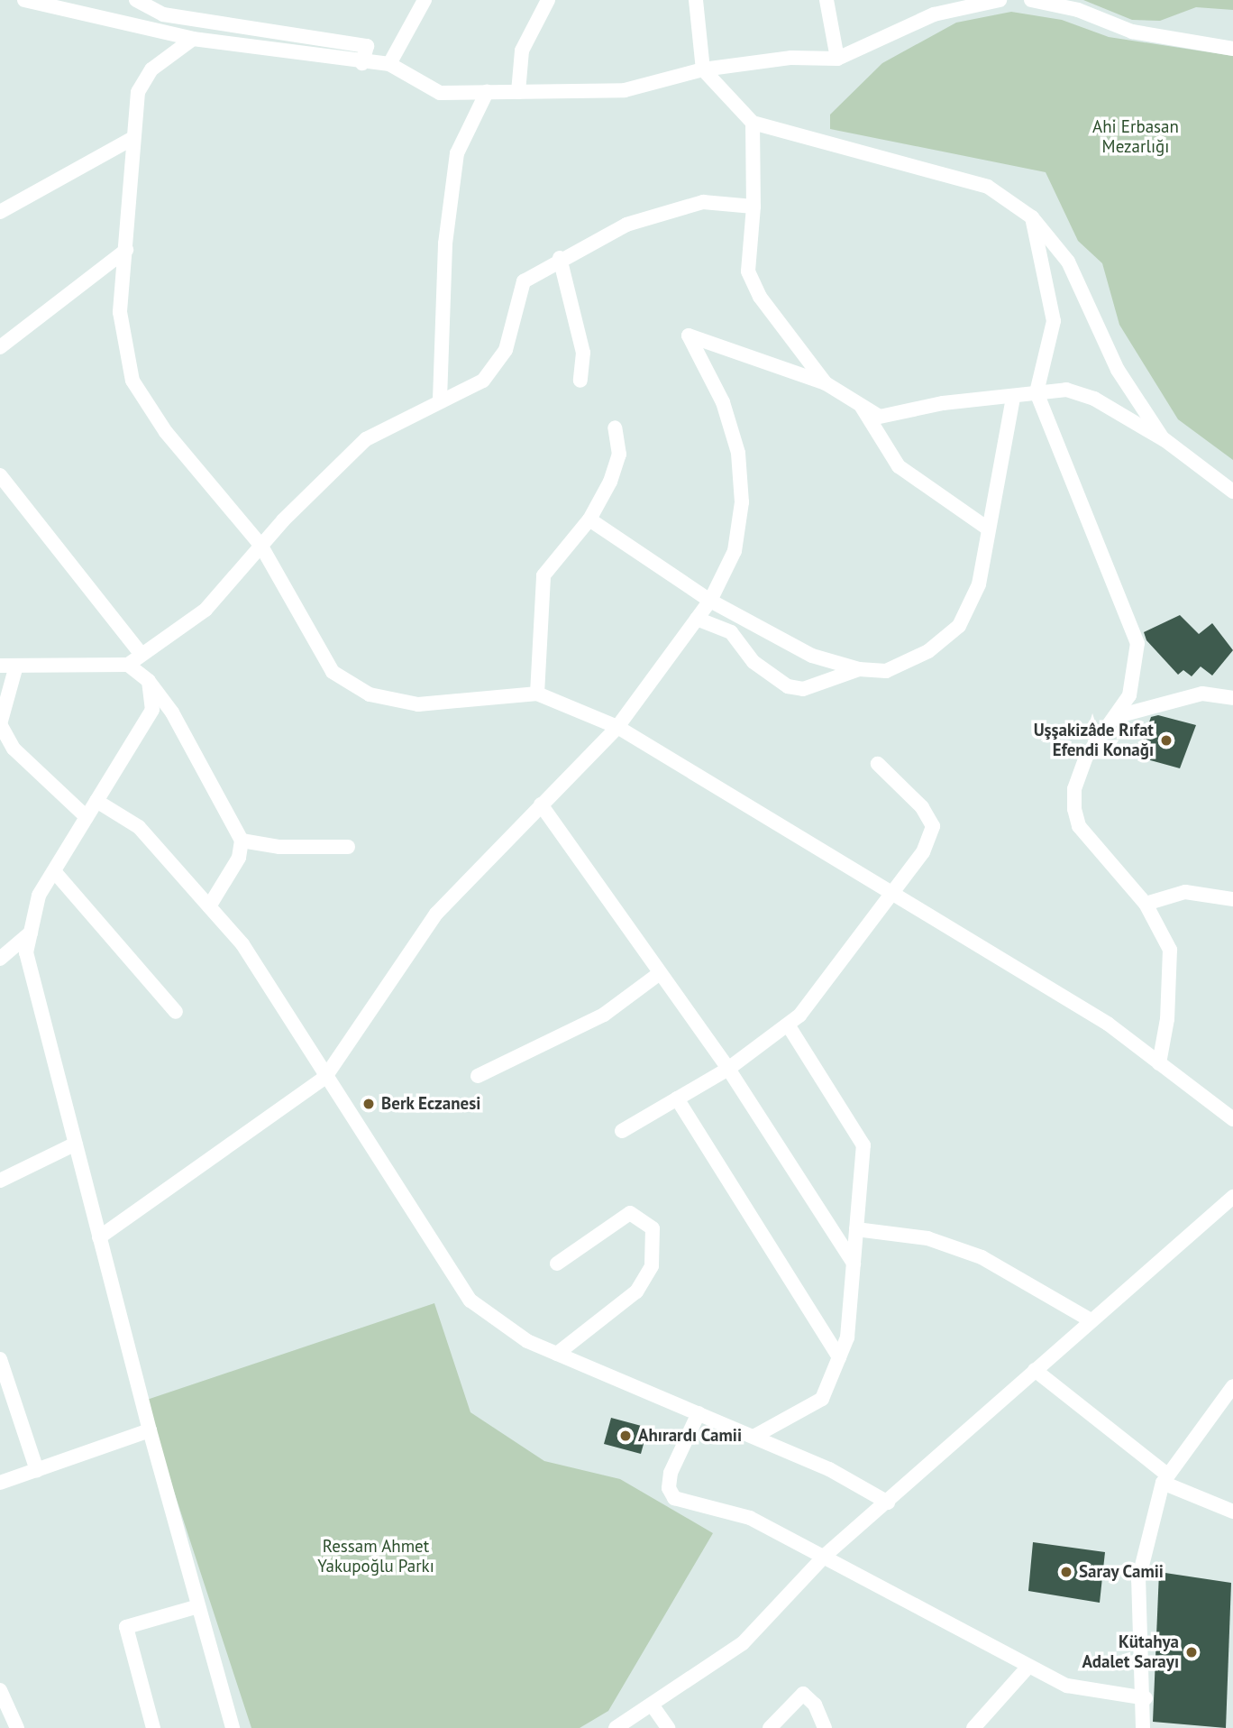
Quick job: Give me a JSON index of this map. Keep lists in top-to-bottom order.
{
  "parks": ["Ahi Erbasan Mezarlığı", "Ressam Ahmet Yakupoğlu Parkı"],
  "places": [
    "Uşşakizâde Rıfat Efendi Konağı",
    "Berk Eczanesi",
    "Ahırardı Camii",
    "Saray Camii",
    "Kütahya Adalet Sarayı"
  ]
}
